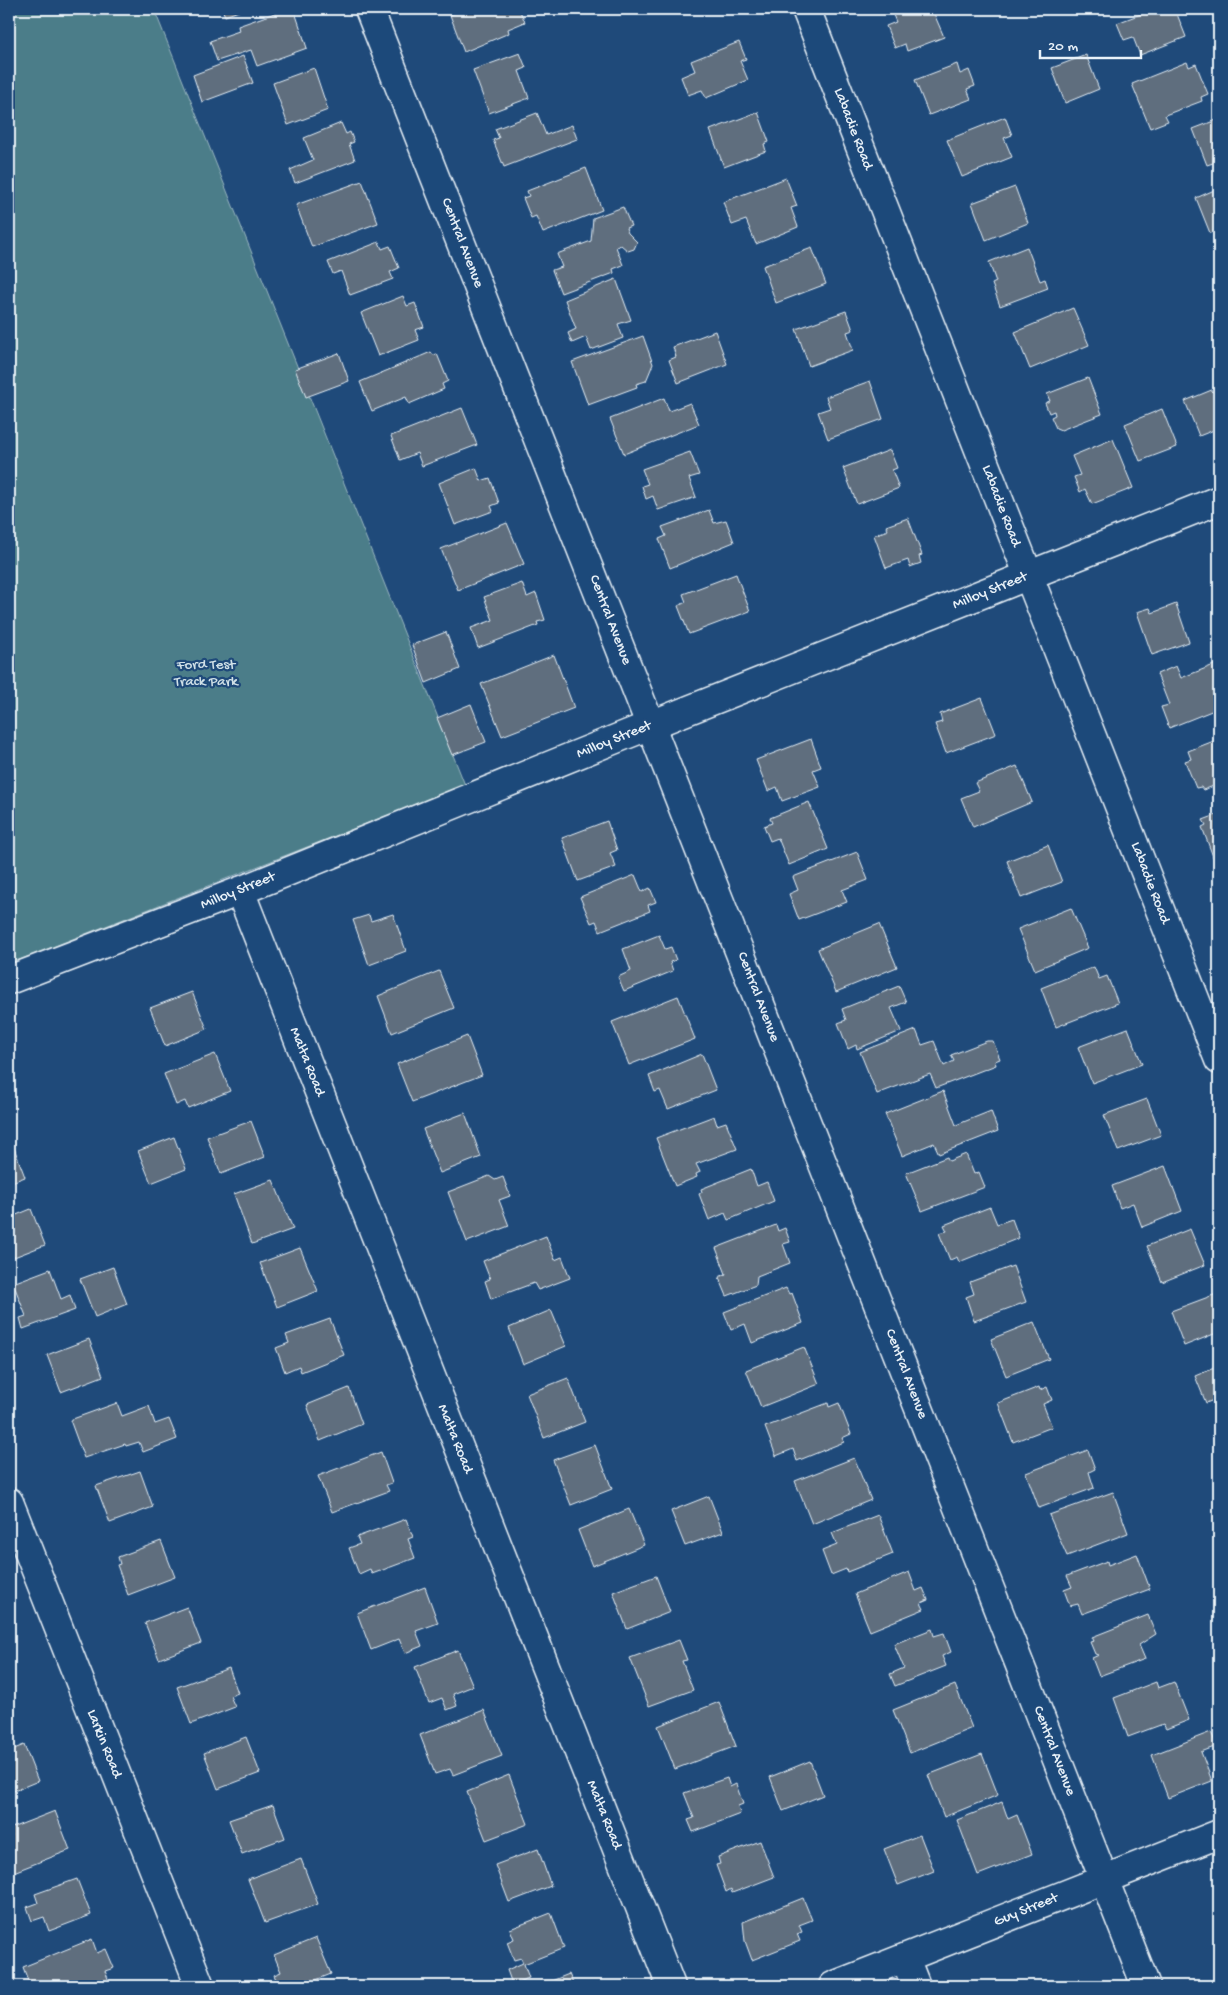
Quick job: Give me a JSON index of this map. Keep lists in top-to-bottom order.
{
  "streets": {
    "street": [
      "Labadie Road",
      "Central Avenue",
      "Milloy Street",
      "Malta Road",
      "Larkin Road",
      "Guy Street"
    ]
  },
  "crossings": [
    ["Labadie Road", "Milloy Street"],
    ["Central Avenue", "Milloy Street"],
    ["Central Avenue", "Guy Street"],
    ["Milloy Street", "Malta Road"]
  ],
  "parks": ["Ford Test Track Park"],
  "scale_bar": "20 m"
}
